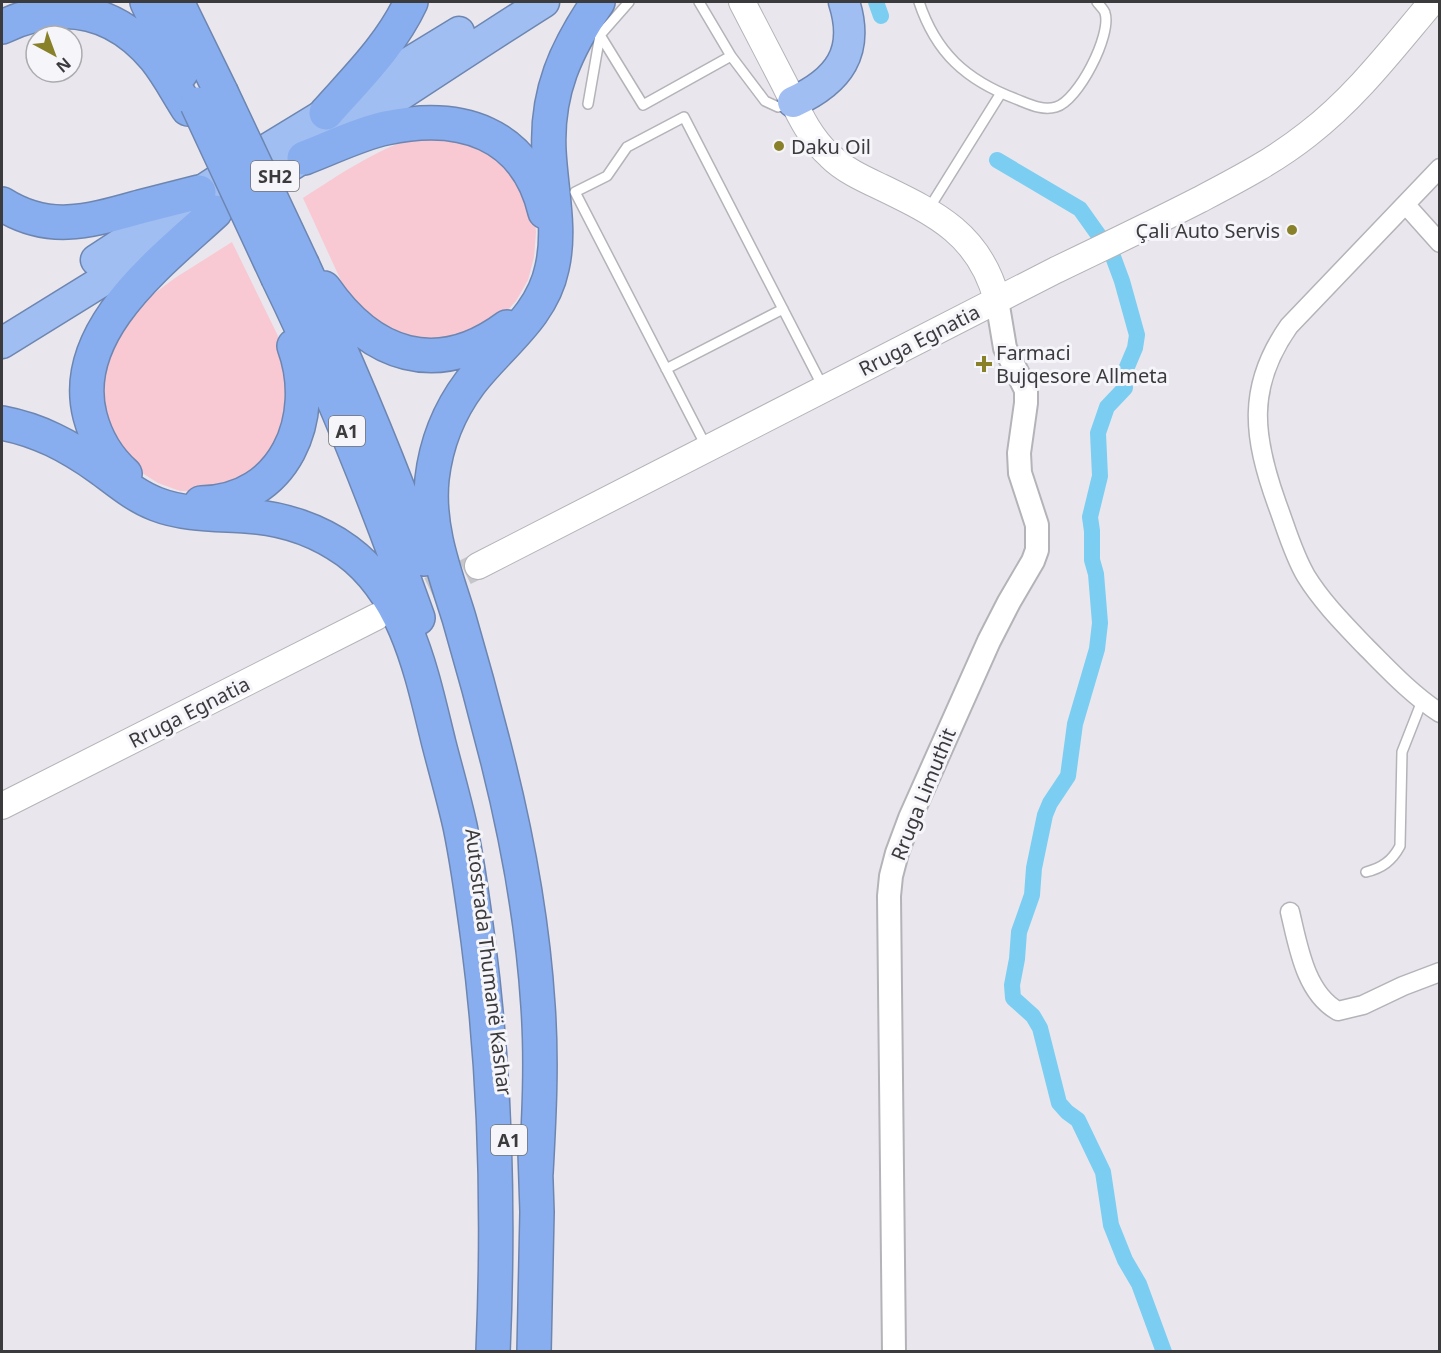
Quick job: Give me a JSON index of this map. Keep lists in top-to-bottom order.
{
  "streets": {
    "highway": ["SH2", "A1", "Autostrada Thumanë Kashar"],
    "main road": ["Rruga Egnatia"],
    "street": ["Rruga Limuthit"]
  },
  "crossings": [
    ["SH2", "Autostrada Thumanë Kashar"],
    ["Rruga Egnatia", "Rruga Limuthit"]
  ],
  "places": {
    "other": ["Daku Oil", "Çali Auto Servis"],
    "health": ["Farmaci Bujqesore Allmeta"]
  },
  "north": "bottom right"
}
